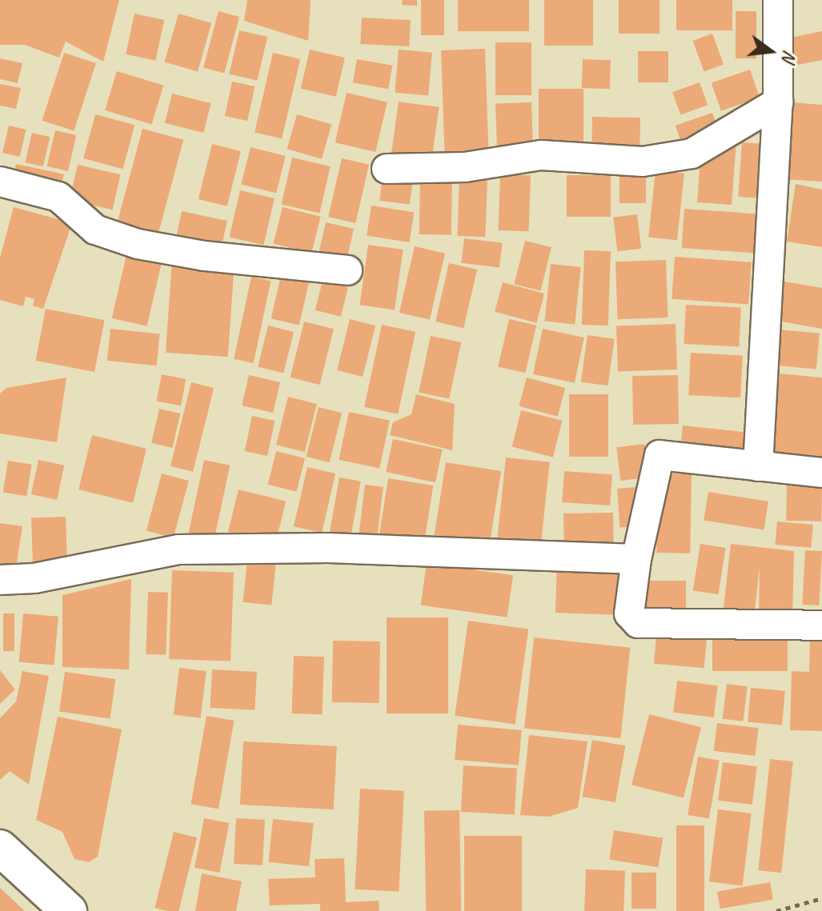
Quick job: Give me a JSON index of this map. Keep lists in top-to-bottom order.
{
  "north": "right"
}
